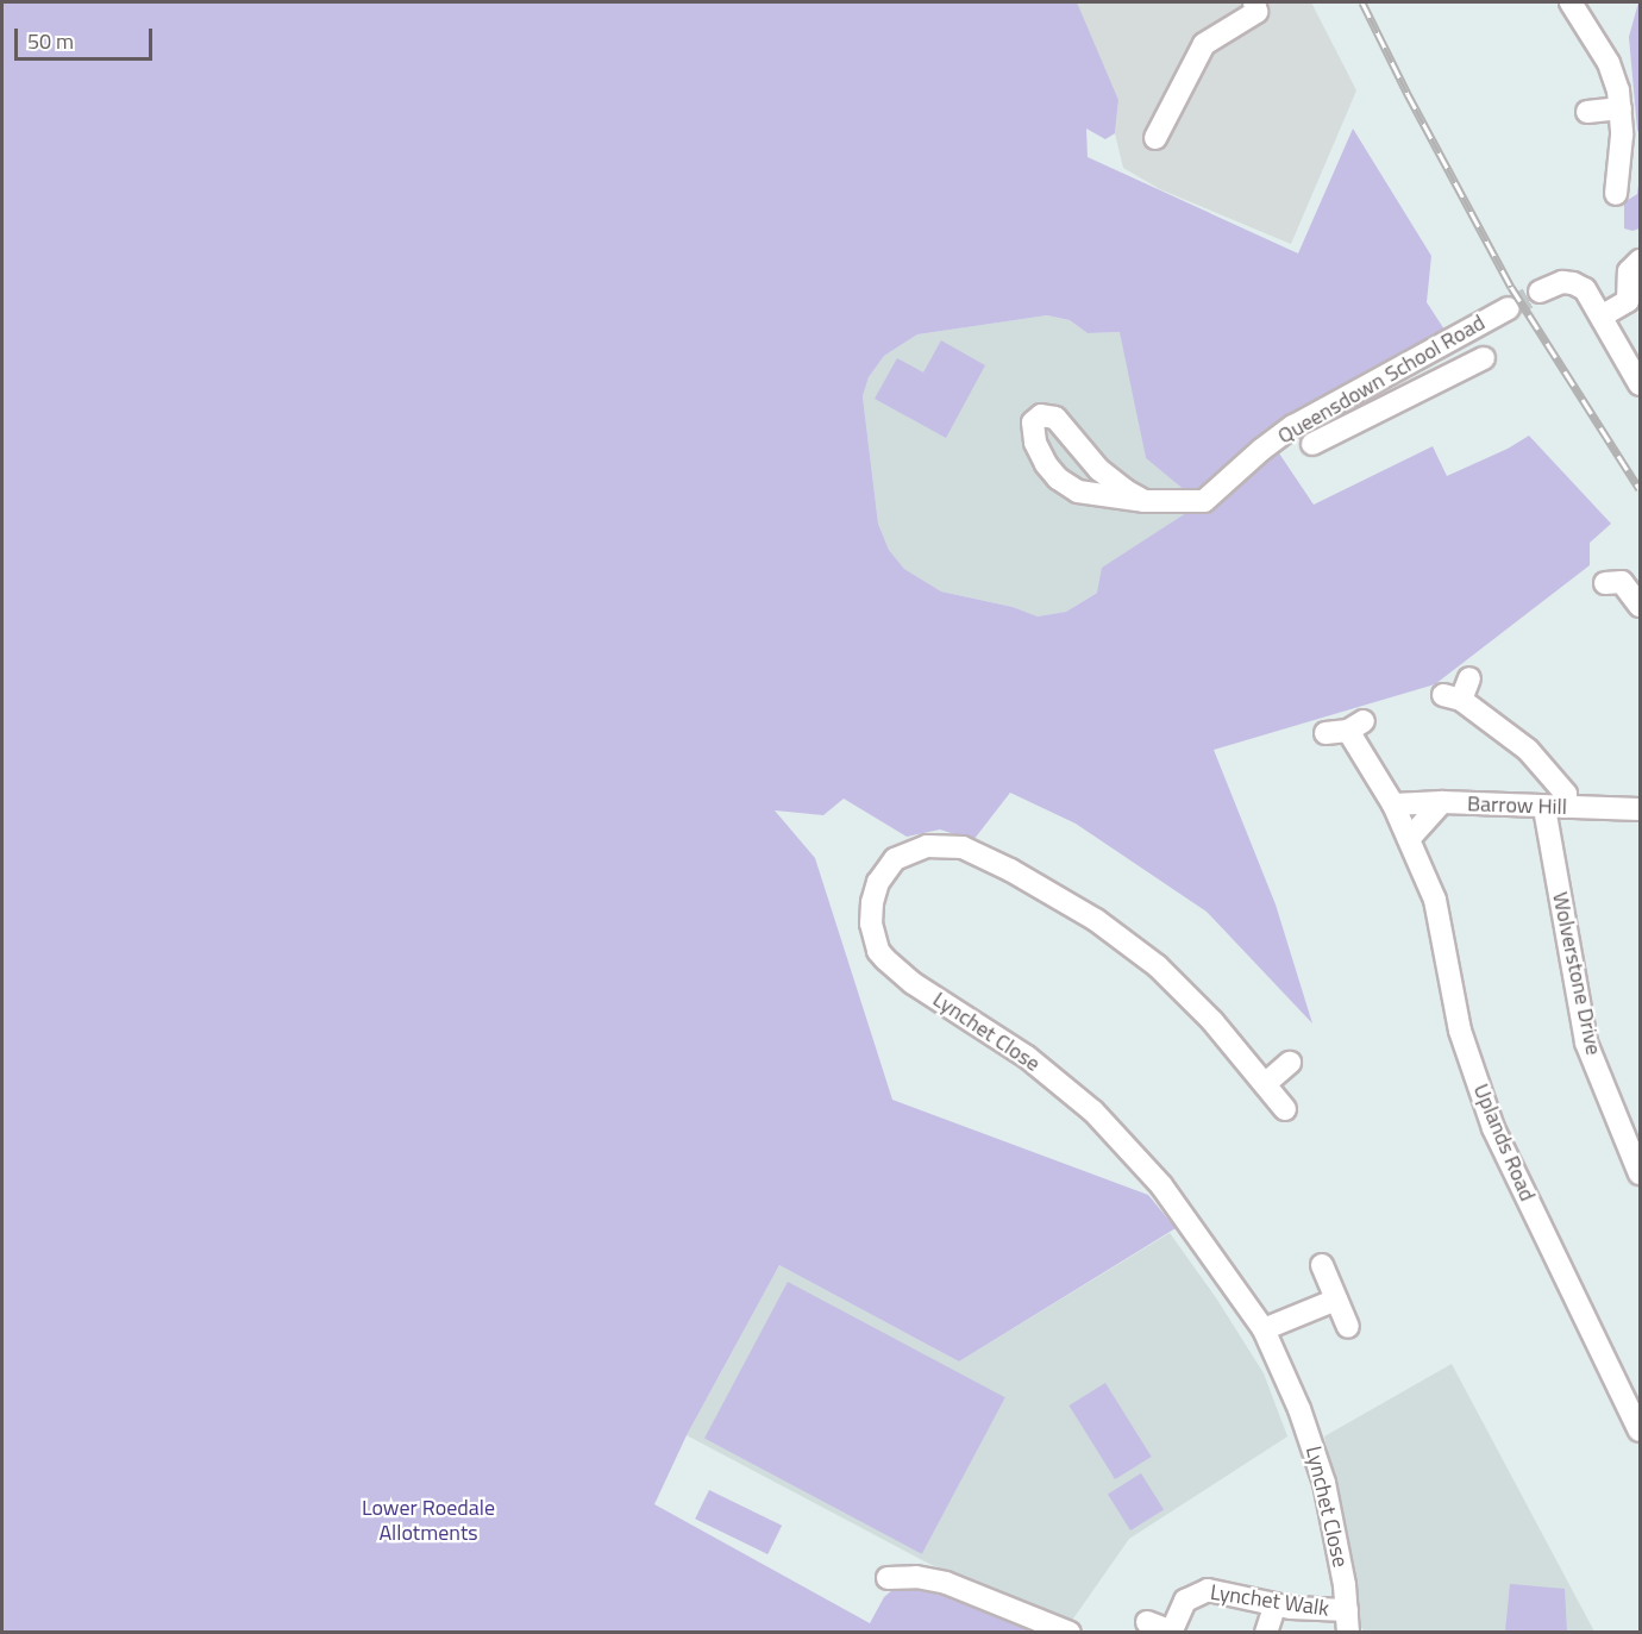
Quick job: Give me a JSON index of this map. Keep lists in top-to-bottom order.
{
  "streets": {
    "street": [
      "Queensdown School Road",
      "Barrow Hill",
      "Wolverstone Drive",
      "Lynchet Close",
      "Uplands Road",
      "Lynchet Walk"
    ]
  },
  "crossings": [
    ["Barrow Hill", "Wolverstone Drive"],
    ["Barrow Hill", "Uplands Road"],
    ["Lynchet Close", "Lynchet Walk"]
  ],
  "parks": ["Lower Roedale Allotments"],
  "scale_bar": "50 m"
}
